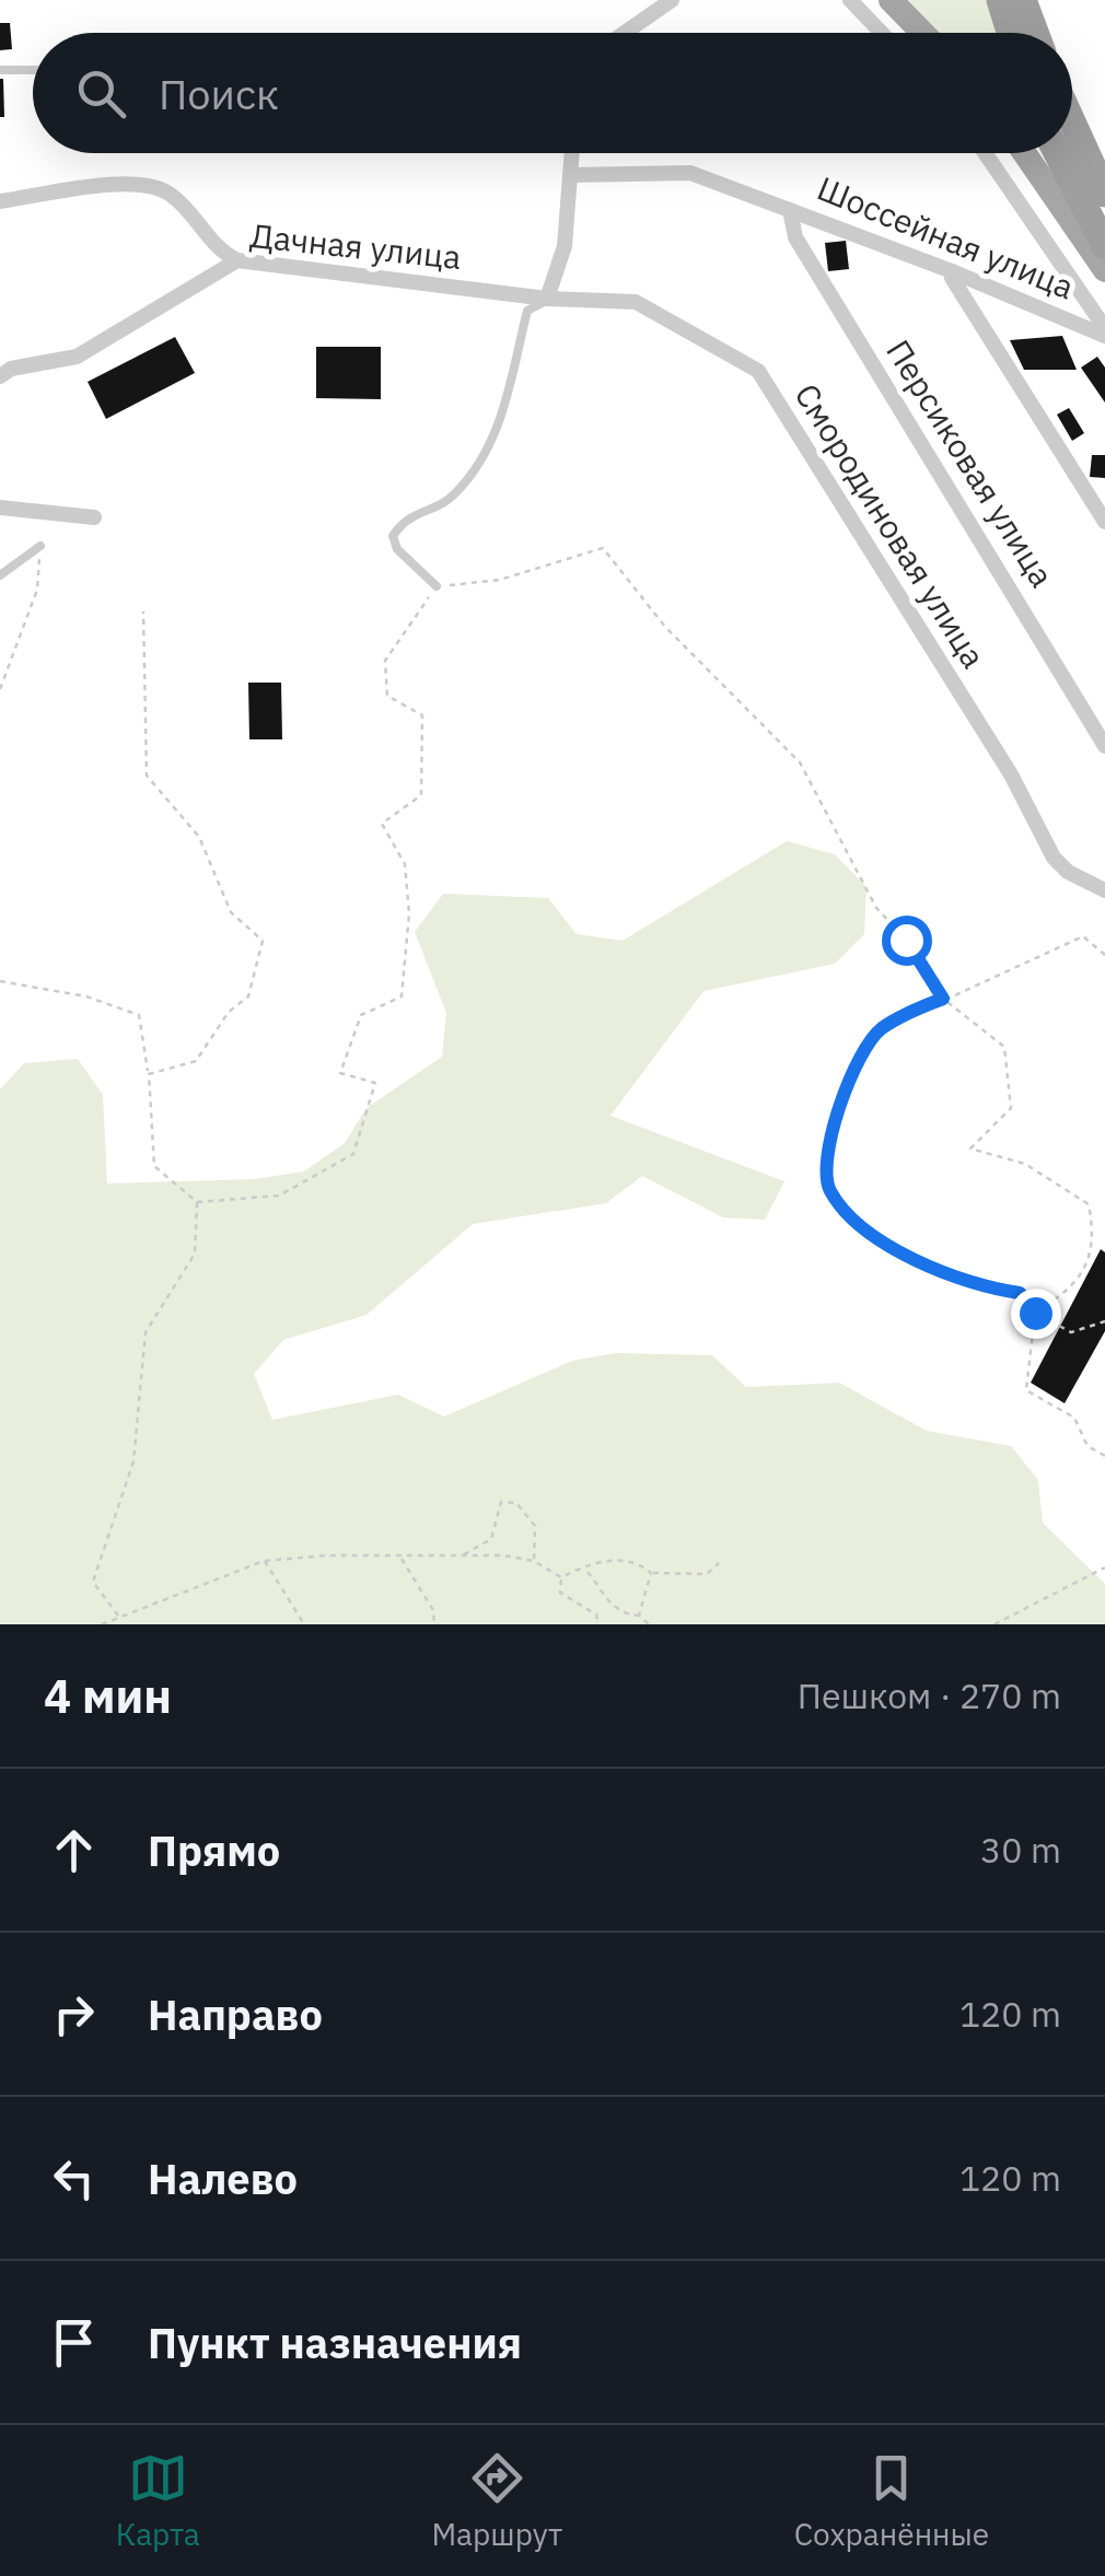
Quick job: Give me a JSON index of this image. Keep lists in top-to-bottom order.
{
  "streets": {
    "street": [
      "Шоссейная улица",
      "Дачная улица",
      "Персиковая улица",
      "Смородиновая улица"
    ]
  },
  "crossings": [
    ["Шоссейная улица", "Персиковая улица"],
    ["Дачная улица", "Смородиновая улица"]
  ],
  "page": {
    "search": "Поиск",
    "heading": ["4 мин", "Пешком · 270 m"],
    "list": [
      ["Прямо", "30 m"],
      ["Направо", "120 m"],
      ["Налево", "120 m"],
      "Пункт назначения"
    ],
    "nav": ["Карта", "Маршрут", "Сохранённые"]
  }
}
